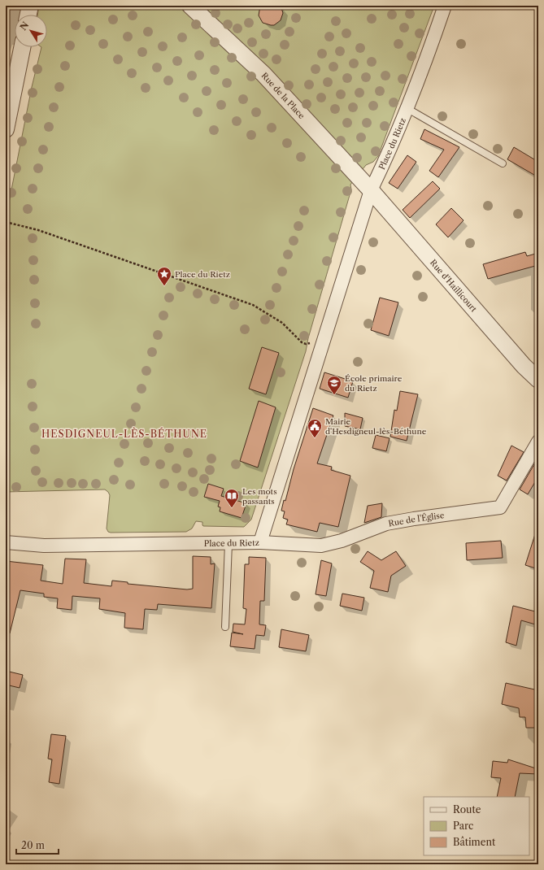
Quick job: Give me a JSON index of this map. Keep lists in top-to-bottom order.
{
  "streets": {
    "street": [
      "Rue de la Place",
      "Place du Rietz",
      "Rue d'Haillicourt",
      "Rue de l'Église"
    ]
  },
  "crossings": [
    ["Rue de la Place", "Place du Rietz"],
    ["Rue de la Place", "Rue d'Haillicourt"],
    ["Place du Rietz", "Rue d'Haillicourt"],
    ["Place du Rietz", "Rue de l'Église"]
  ],
  "districts": ["HESDIGNEUL-LÈS-BÉTHUNE"],
  "places": {
    "place": ["Place du Rietz"],
    "school or university": ["École primaire du Rietz"],
    "public building": ["Mairie d'Hesdigneul-lès-Béthune"],
    "library": ["Les mots passants"]
  },
  "legend": ["Route", "Parc", "Bâtiment"],
  "scale_bar": "20 m",
  "north": "top left"
}
